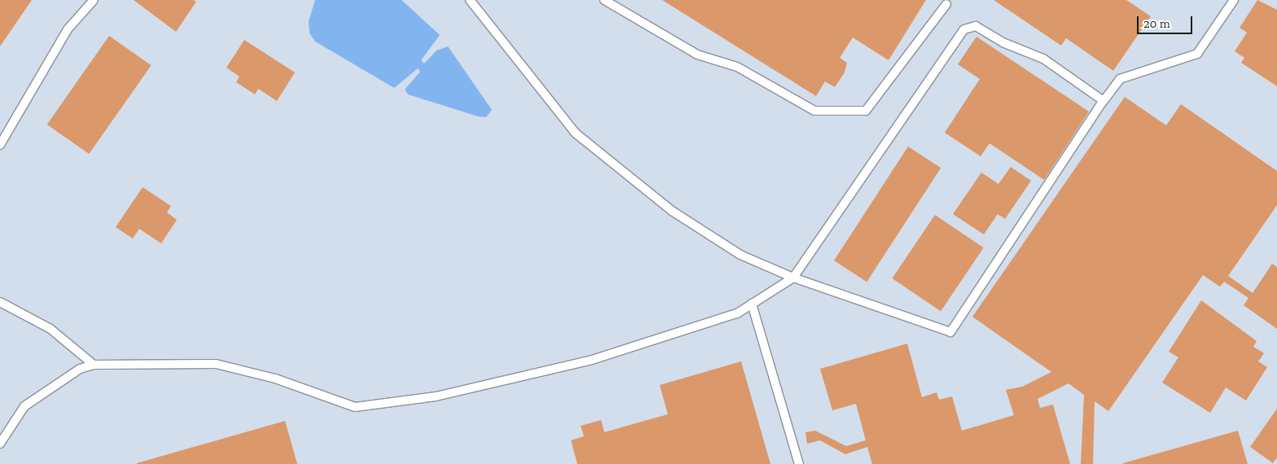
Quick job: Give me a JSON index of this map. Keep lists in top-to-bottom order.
{
  "scale_bar": "20 m"
}
